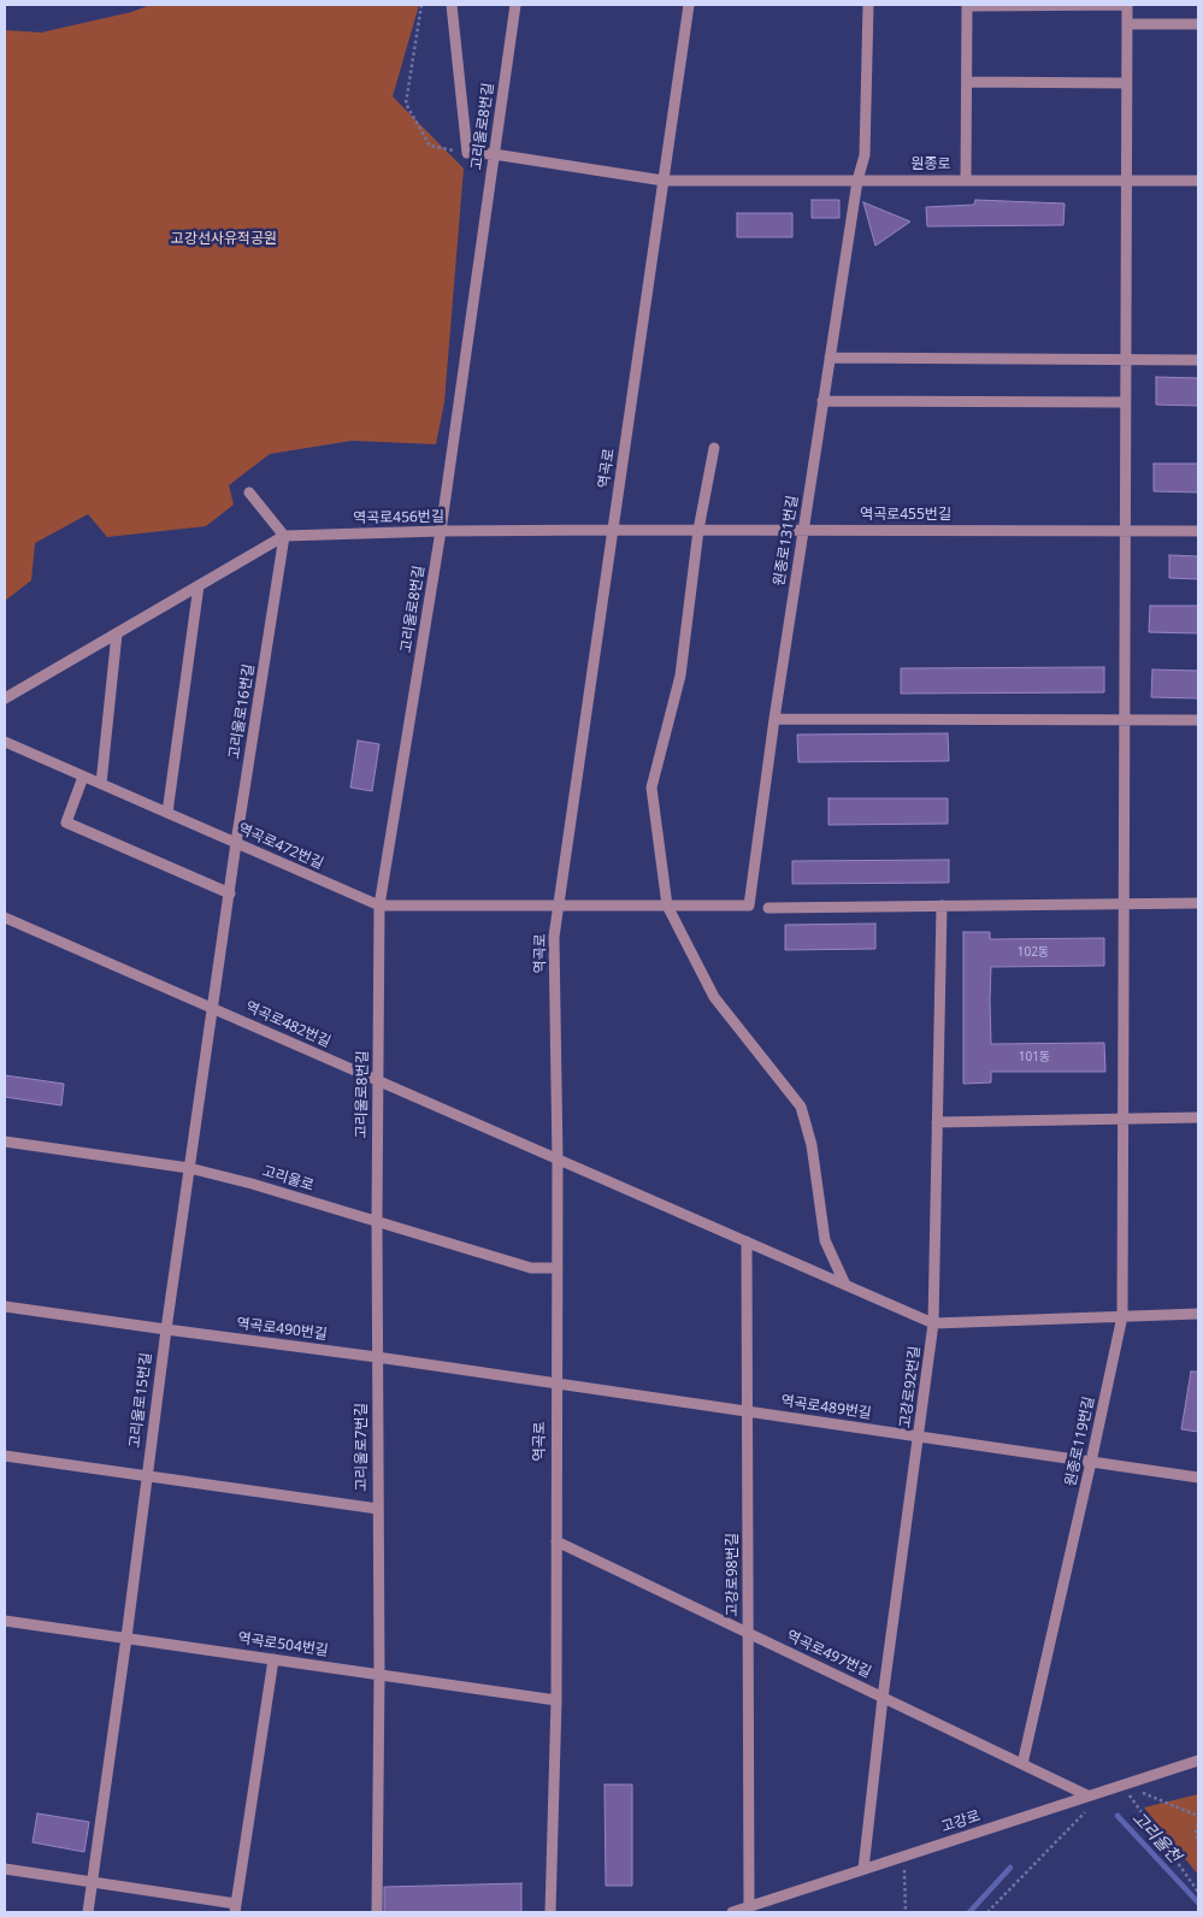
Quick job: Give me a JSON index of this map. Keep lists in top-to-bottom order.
{
  "streets": {
    "street": [
      "고리울로8번길",
      "원종로",
      "역곡로",
      "역곡로455번길",
      "역곡로456번길",
      "원종로131번길",
      "고리울로16번길",
      "역곡로472번길",
      "역곡로482번길",
      "고리울로",
      "역곡로490번길",
      "고강로92번길",
      "고리울로15번길",
      "역곡로489번길",
      "원종로119번길",
      "고리울로7번길",
      "고강로98번길",
      "역곡로504번길",
      "역곡로497번길",
      "고강로"
    ]
  },
  "crossings": [
    ["고리울로8번길", "원종로"],
    ["고리울로8번길", "역곡로456번길"],
    ["고리울로8번길", "역곡로472번길"],
    ["고리울로8번길", "역곡로482번길"],
    ["고리울로8번길", "고리울로"],
    ["고리울로8번길", "고리울로7번길"],
    ["원종로", "역곡로"],
    ["원종로", "원종로131번길"],
    ["원종로", "원종로119번길"],
    ["역곡로", "역곡로455번길"],
    ["역곡로", "역곡로456번길"],
    ["역곡로", "역곡로472번길"],
    ["역곡로", "역곡로482번길"],
    ["역곡로", "고리울로"],
    ["역곡로", "역곡로490번길"],
    ["역곡로", "역곡로489번길"],
    ["역곡로", "역곡로504번길"],
    ["역곡로", "역곡로497번길"],
    ["역곡로455번길", "역곡로456번길"],
    ["역곡로455번길", "원종로131번길"],
    ["역곡로455번길", "원종로119번길"],
    ["역곡로456번길", "고리울로16번길"],
    ["원종로131번길", "역곡로472번길"],
    ["고리울로16번길", "역곡로472번길"],
    ["고리울로16번길", "역곡로482번길"],
    ["고리울로16번길", "고리울로"],
    ["고리울로16번길", "고리울로15번길"],
    ["역곡로482번길", "고강로92번길"],
    ["역곡로482번길", "고강로98번길"],
    ["고리울로", "고리울로15번길"],
    ["고리울로", "고리울로7번길"],
    ["역곡로490번길", "고리울로15번길"],
    ["역곡로490번길", "역곡로489번길"],
    ["역곡로490번길", "고리울로7번길"],
    ["고강로92번길", "역곡로489번길"],
    ["고강로92번길", "역곡로497번길"],
    ["고강로92번길", "고강로"],
    ["고리울로15번길", "역곡로504번길"],
    ["역곡로489번길", "원종로119번길"],
    ["역곡로489번길", "고강로98번길"],
    ["원종로119번길", "역곡로497번길"],
    ["고리울로7번길", "역곡로504번길"],
    ["고강로98번길", "역곡로497번길"],
    ["고강로98번길", "고강로"],
    ["역곡로497번길", "고강로"]
  ],
  "water": ["고리울천"],
  "parks": ["고강선사유적공원"],
  "house_numbers": ["102동", "101동"]
}
